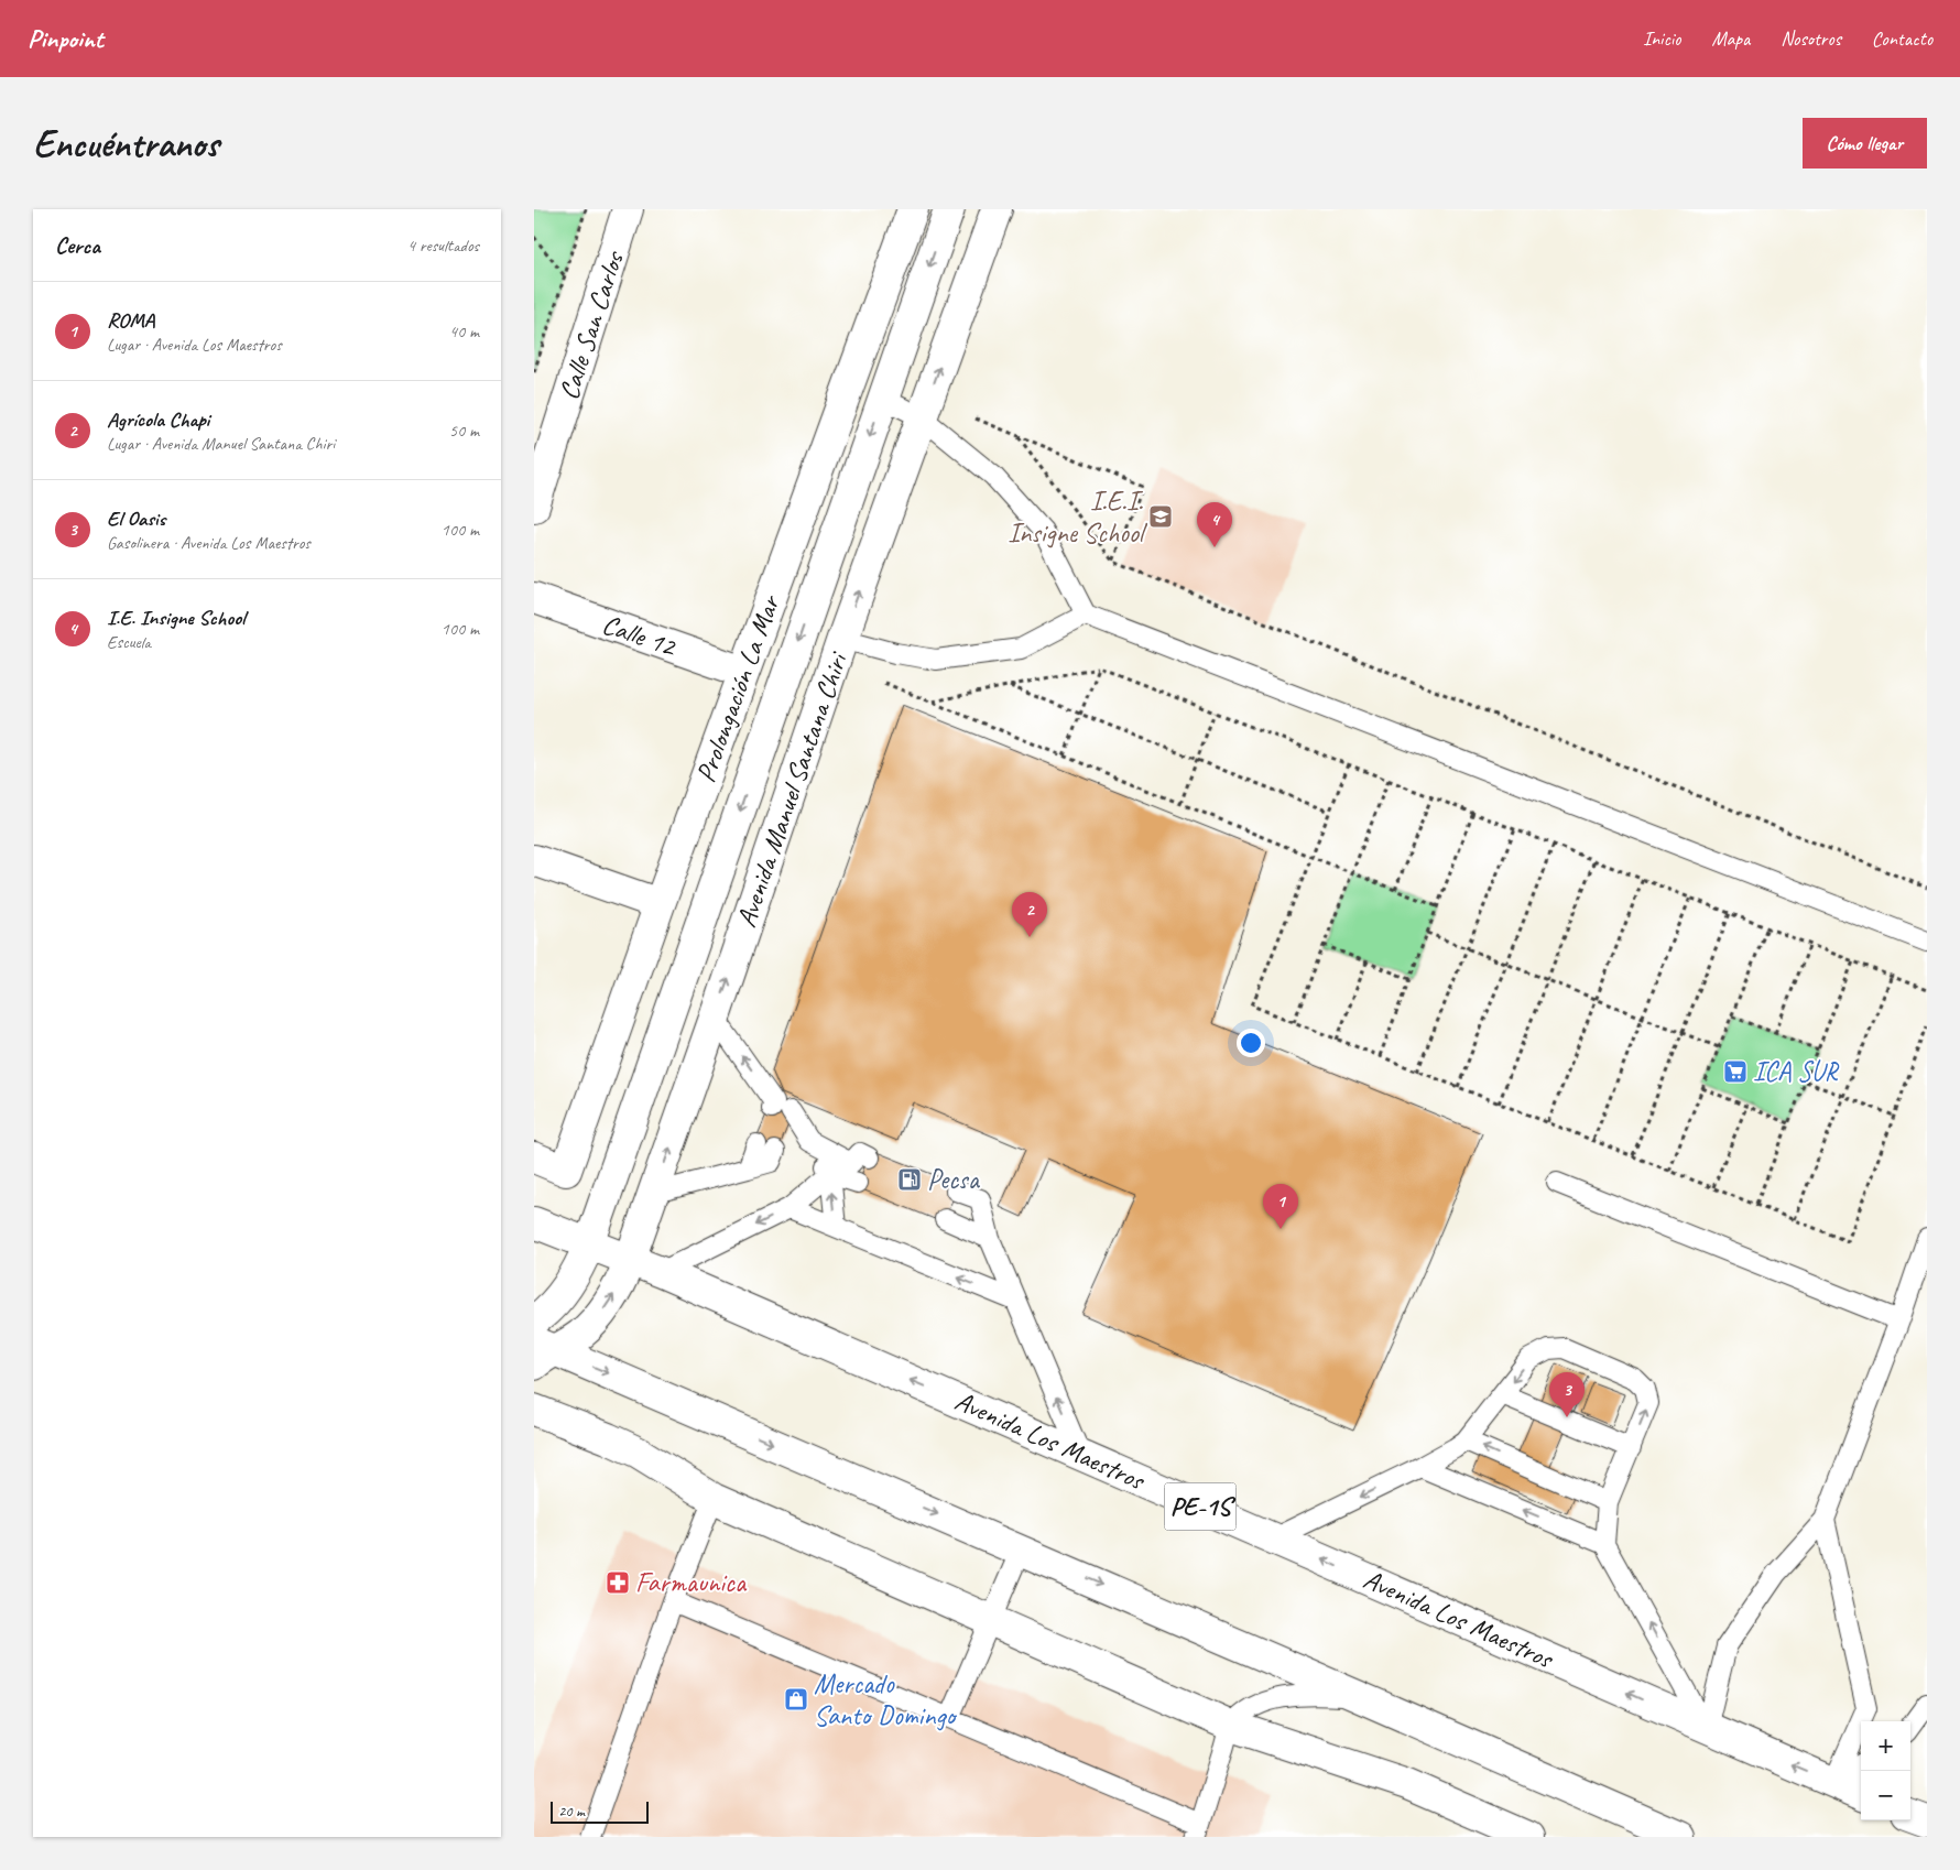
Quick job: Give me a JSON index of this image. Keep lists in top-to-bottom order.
{
  "streets": {
    "main road": [
      "Calle San Carlos",
      "Calle 12",
      "Prolongación La Mar",
      "Avenida Manuel Santana Chiri",
      "Avenida Los Maestros",
      "PE-1S"
    ]
  },
  "crossings": [
    ["Calle 12", "Prolongación La Mar"],
    ["Avenida Manuel Santana Chiri", "Avenida Los Maestros"]
  ],
  "places": {
    "school or university": ["I.E.I. Insigne School"],
    "supermarket": ["ICA SUR"],
    "fuel station": ["Pecsa"],
    "pharmacy": ["Farmaunica"],
    "shop": ["Mercado Santo Domingo"]
  },
  "scale_bar": "20 m",
  "page": {
    "header": "Pinpoint",
    "nav": [
      "Inicio",
      "Mapa",
      "Nosotros",
      "Contacto"
    ],
    "buttons": "Cómo llegar",
    "title": "Encuéntranos",
    "heading": ["Cerca", "4 resultados"],
    "list": [
      {
        "mark": "1",
        "name": "ROMA",
        "note": "Lugar · Avenida Los Maestros",
        "value": "40 m"
      },
      {
        "mark": "2",
        "name": "Agrícola Chapi",
        "note": "Lugar · Avenida Manuel Santana Chiri",
        "value": "50 m"
      },
      {
        "mark": "3",
        "name": "El Oasis",
        "note": "Gasolinera · Avenida Los Maestros",
        "value": "100 m"
      },
      {
        "mark": "4",
        "name": "I.E. Insigne School",
        "note": "Escuela",
        "value": "100 m"
      }
    ],
    "pins": [
      "4",
      "2",
      "1",
      "3"
    ],
    "map_buttons": ["+", "−"],
    "scale": "20 m"
  }
}
